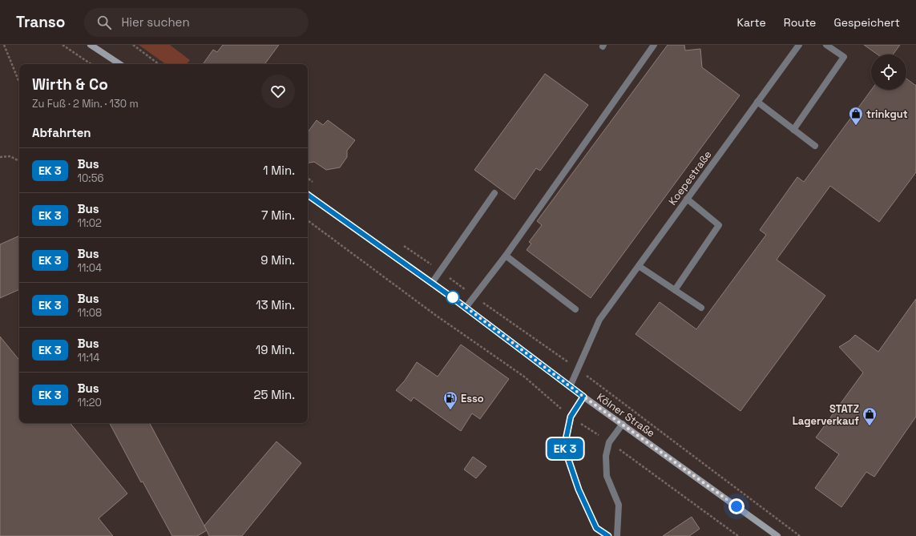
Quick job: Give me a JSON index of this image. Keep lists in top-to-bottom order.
{
  "streets": {
    "main road": ["Kölner Straße"],
    "street": ["Koepestraße"]
  },
  "crossings": [
    ["Koepestraße", "Kölner Straße"]
  ],
  "places": {
    "shop": ["trinkgut", "STATZ Lagerverkauf"],
    "fuel station": ["Esso"]
  },
  "page": {
    "header": "Transo",
    "search": "Hier suchen",
    "nav": ["Karte", "Route", "Gespeichert"],
    "on_map": "EK 3",
    "heading": [
      ["Wirth & Co", "Zu Fuß · 2 Min. · 130 m"],
      "Abfahrten"
    ],
    "list": [
      {
        "mark": "EK 3",
        "name": "Bus",
        "note": "10:56",
        "value": "1 Min."
      },
      {
        "mark": "EK 3",
        "name": "Bus",
        "note": "11:02",
        "value": "7 Min."
      },
      {
        "mark": "EK 3",
        "name": "Bus",
        "note": "11:04",
        "value": "9 Min."
      },
      {
        "mark": "EK 3",
        "name": "Bus",
        "note": "11:08",
        "value": "13 Min."
      },
      {
        "mark": "EK 3",
        "name": "Bus",
        "note": "11:14",
        "value": "19 Min."
      },
      {
        "mark": "EK 3",
        "name": "Bus",
        "note": "11:20",
        "value": "25 Min."
      }
    ]
  }
}
